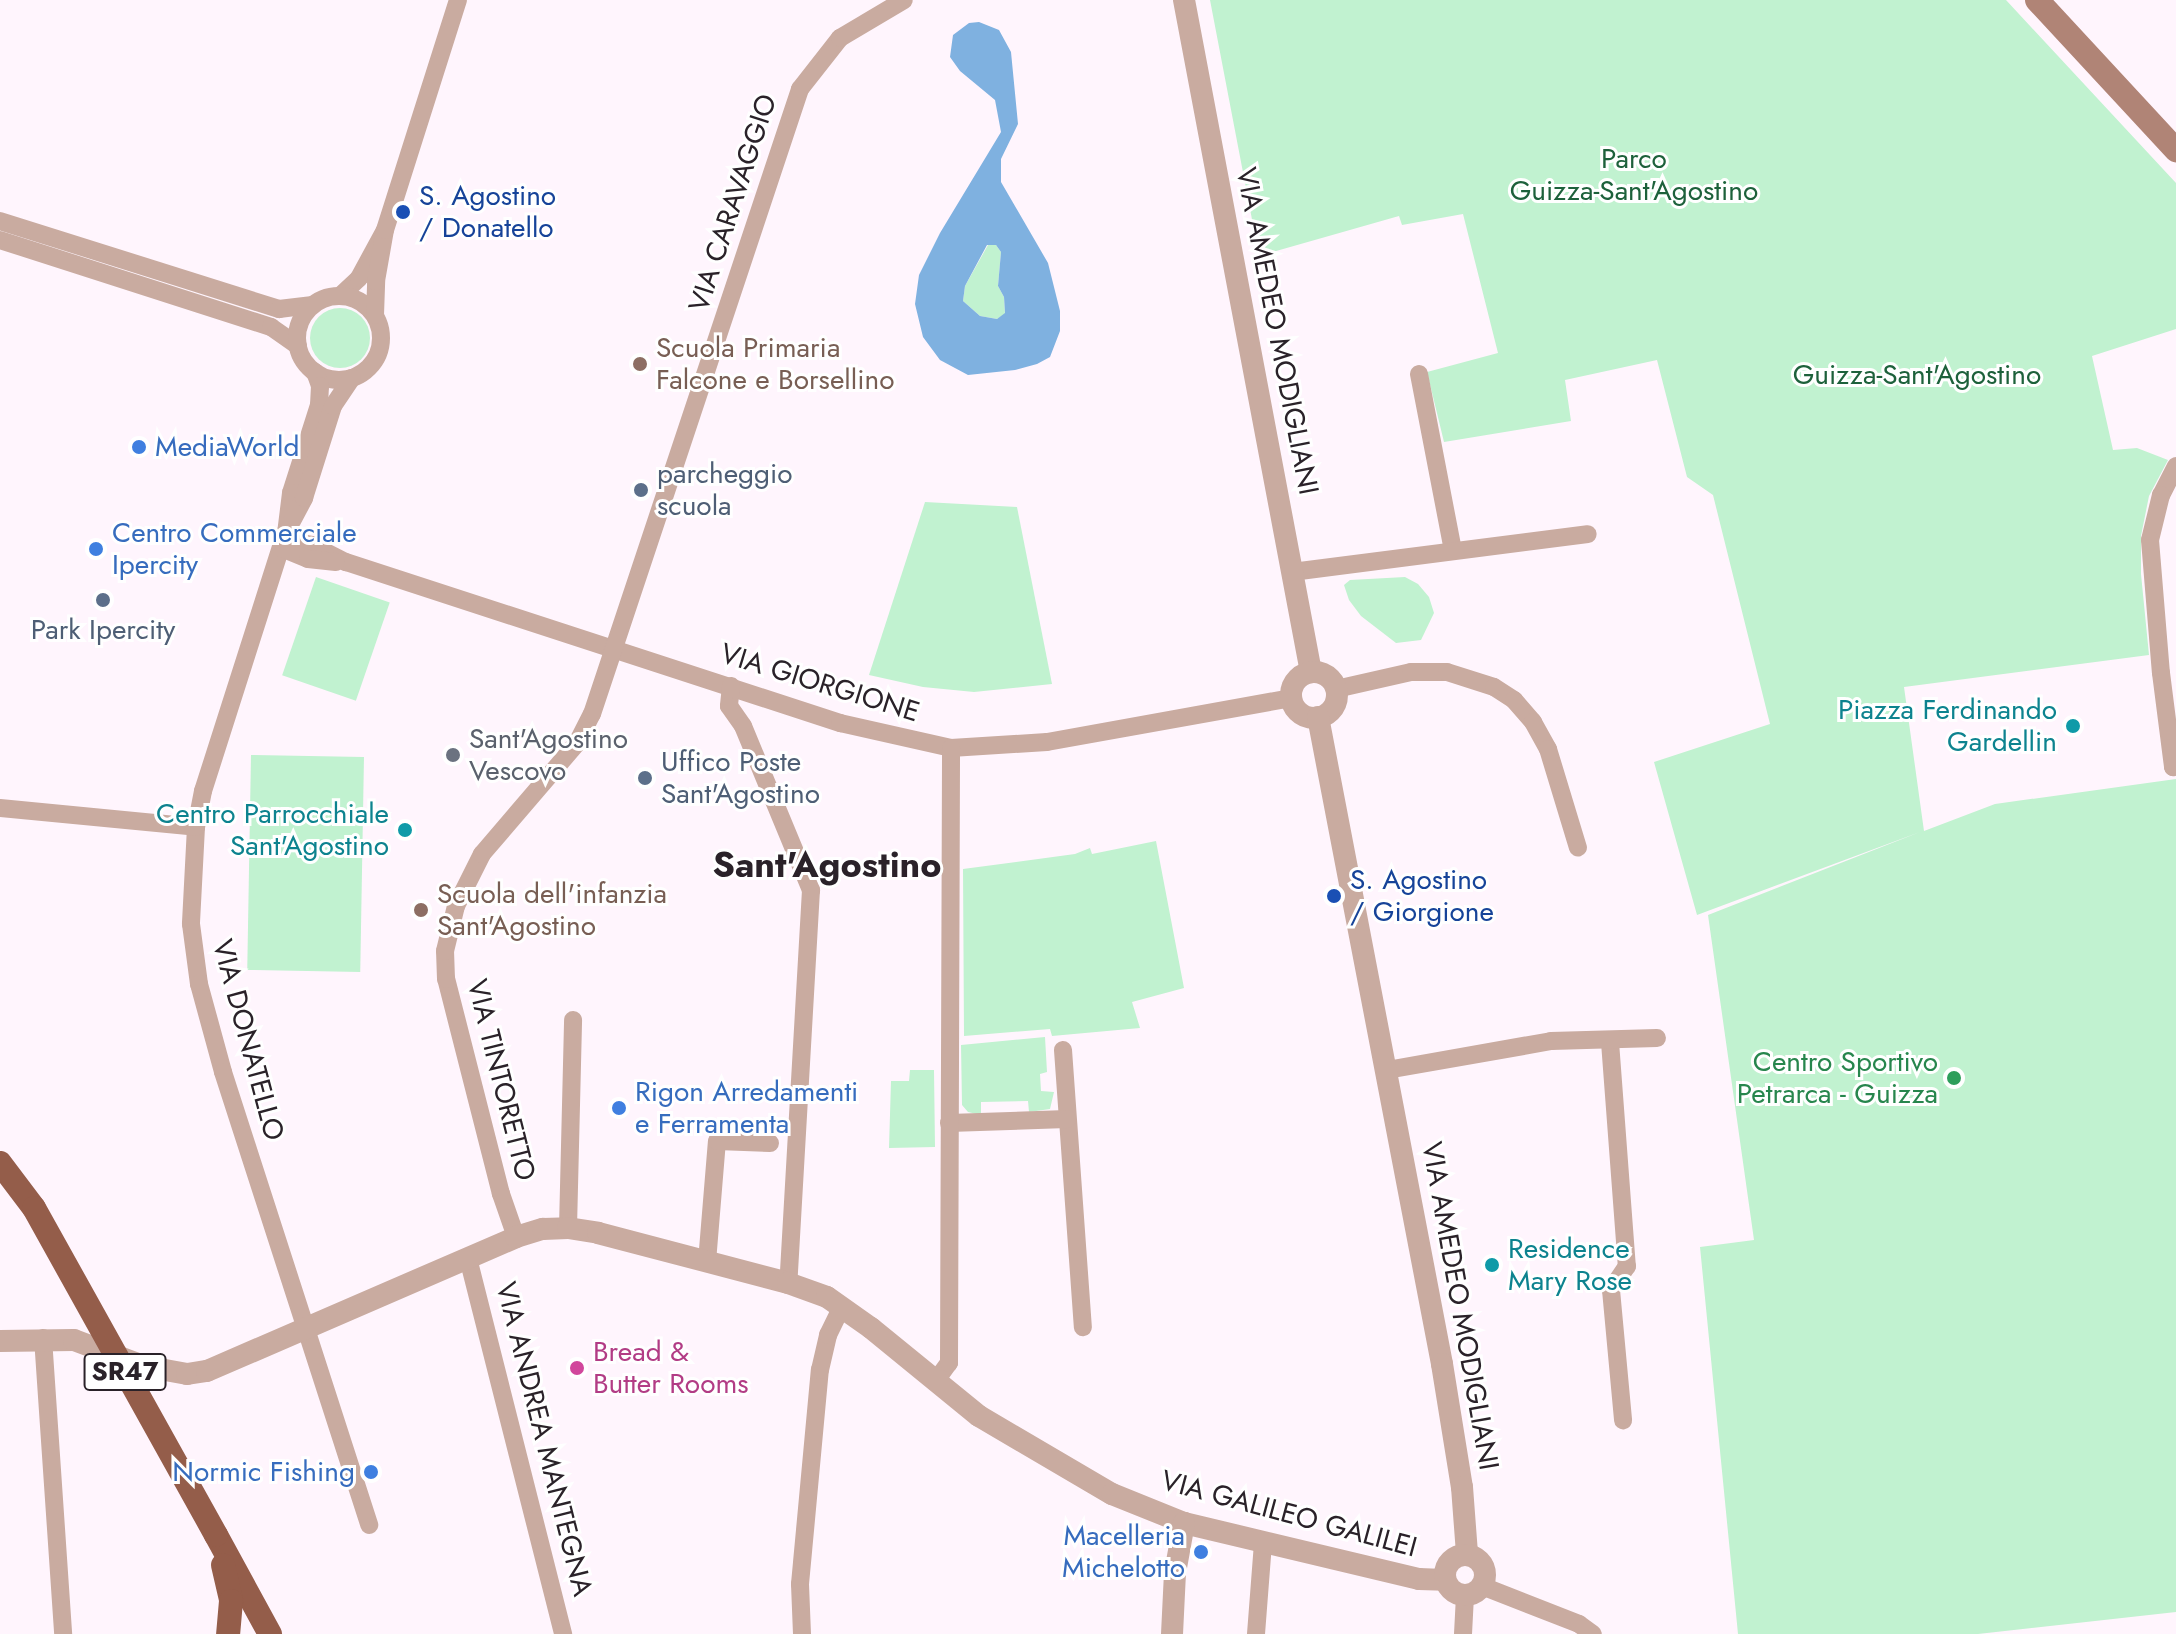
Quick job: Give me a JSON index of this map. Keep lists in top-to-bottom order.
{
  "streets": {
    "highway": ["SR47"],
    "street": [
      "VIA CARAVAGGIO",
      "VIA AMEDEO MODIGLIANI",
      "VIA GIORGIONE",
      "VIA DONATELLO",
      "VIA TINTORETTO",
      "VIA ANDREA MANTEGNA",
      "VIA GALILEO GALILEI"
    ]
  },
  "crossings": [
    ["VIA CARAVAGGIO", "VIA GIORGIONE"],
    ["VIA CARAVAGGIO", "VIA TINTORETTO"],
    ["VIA AMEDEO MODIGLIANI", "VIA GIORGIONE"],
    ["VIA AMEDEO MODIGLIANI", "VIA GALILEO GALILEI"],
    ["VIA GIORGIONE", "VIA DONATELLO"],
    ["VIA GIORGIONE", "VIA TINTORETTO"],
    ["VIA DONATELLO", "VIA GALILEO GALILEI"],
    ["VIA TINTORETTO", "VIA GALILEO GALILEI"],
    ["VIA ANDREA MANTEGNA", "VIA GALILEO GALILEI"]
  ],
  "districts": ["Sant'Agostino"],
  "parks": ["Parco Guizza-Sant'Agostino", "Guizza-Sant'Agostino"],
  "places": [
    "S. Agostino / Donatello",
    "Scuola Primaria Falcone e Borsellino",
    "MediaWorld",
    "parcheggio scuola",
    "Centro Commerciale Ipercity",
    "Park Ipercity",
    "Piazza Ferdinando Gardellin",
    "Sant'Agostino Vescovo",
    "Uffico Poste Sant'Agostino",
    "Centro Parrocchiale Sant'Agostino",
    "S. Agostino / Giorgione",
    "Scuola dell'infanzia Sant'Agostino",
    "Centro Sportivo Petrarca - Guizza",
    "Rigon Arredamenti e Ferramenta",
    "Residence Mary Rose",
    "Bread & Butter Rooms",
    "Normic Fishing",
    "Macelleria Michelotto"
  ]
}
